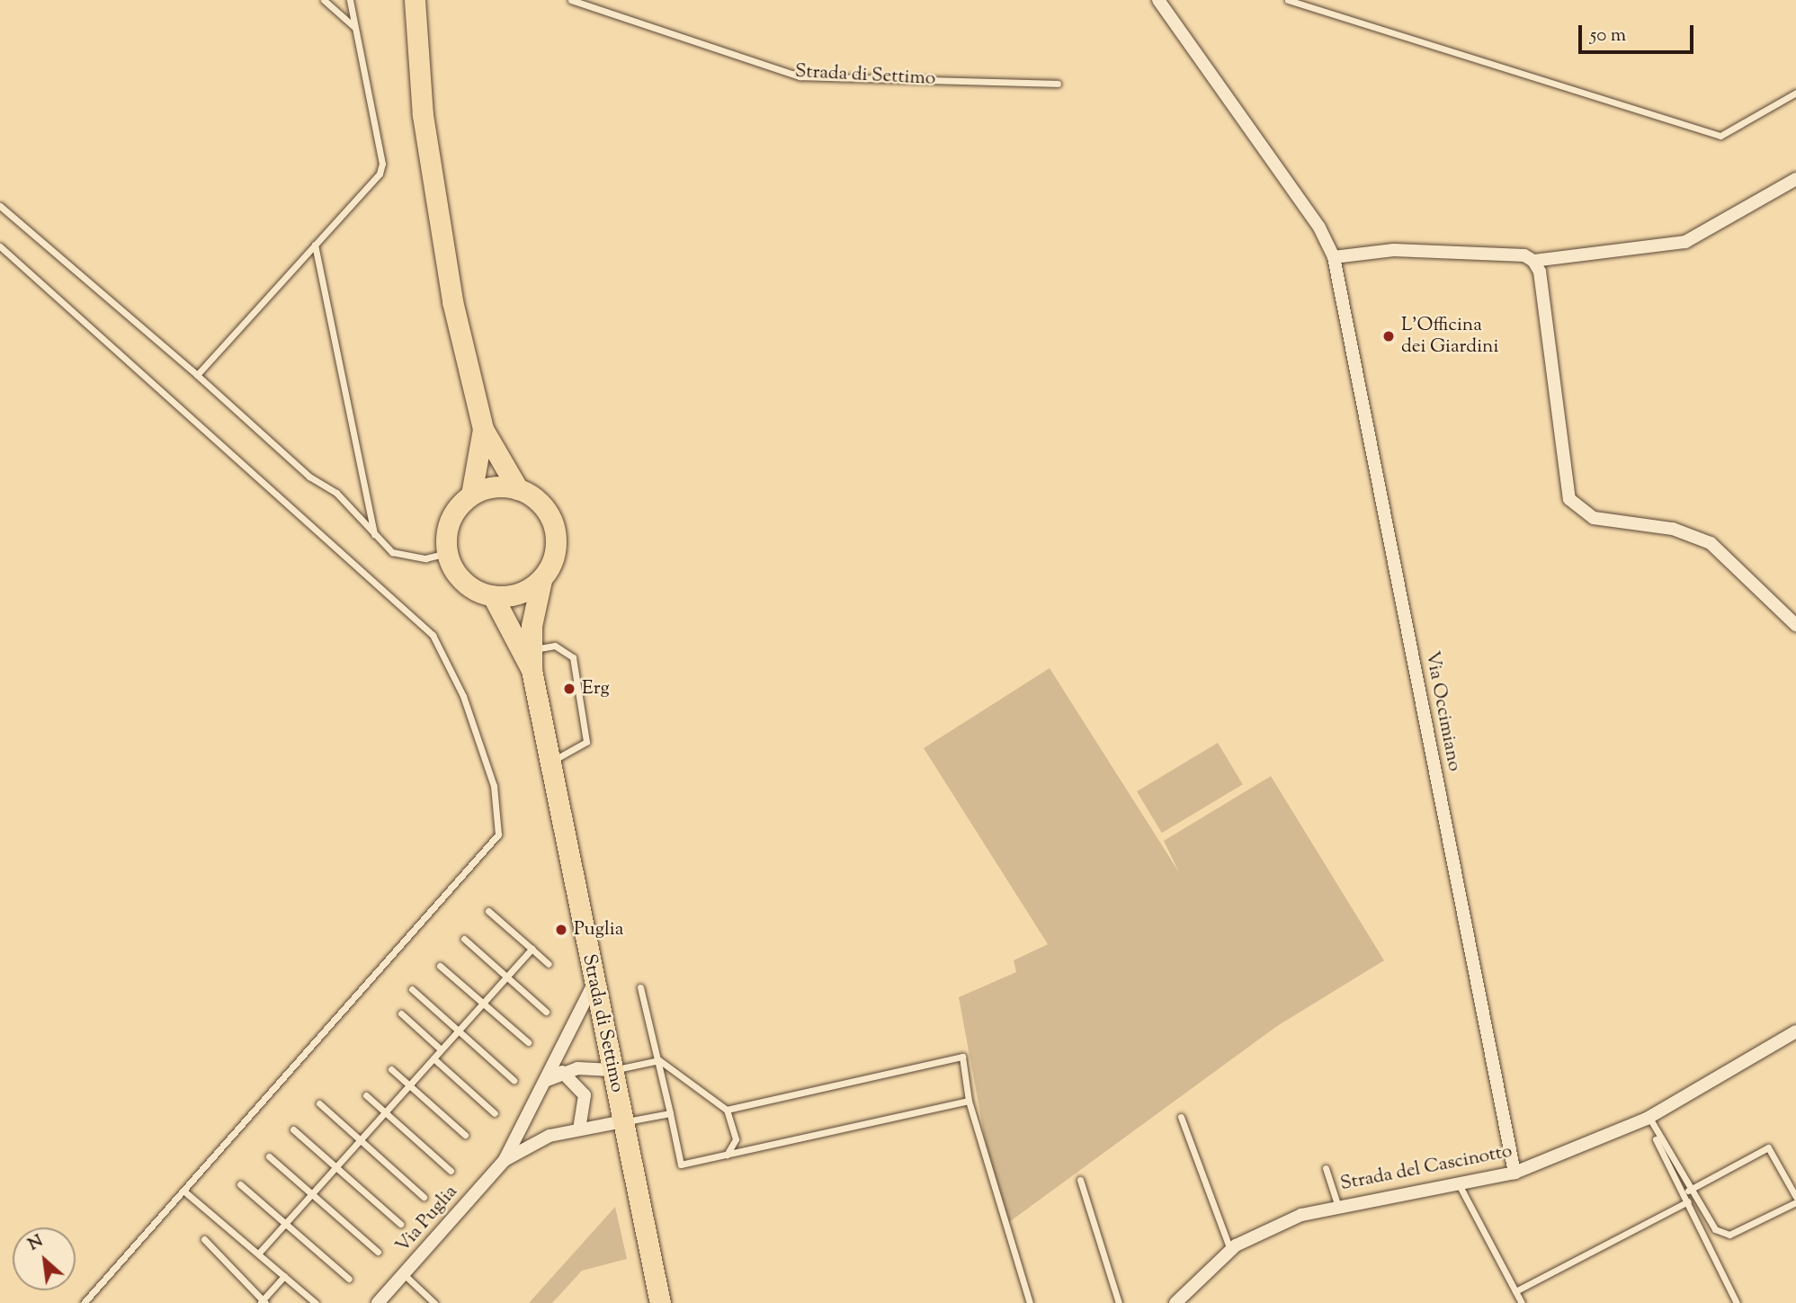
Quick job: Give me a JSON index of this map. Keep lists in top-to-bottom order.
{
  "streets": {
    "main road": ["Strada di Settimo"],
    "street": ["Via Occimiano", "Strada del Cascinotto", "Via Puglia"]
  },
  "crossings": [
    ["Strada di Settimo", "Via Puglia"],
    ["Via Occimiano", "Strada del Cascinotto"]
  ],
  "places": ["L'Officina dei Giardini", "Erg", "Puglia"],
  "scale_bar": "50 m",
  "north": "top left"
}
